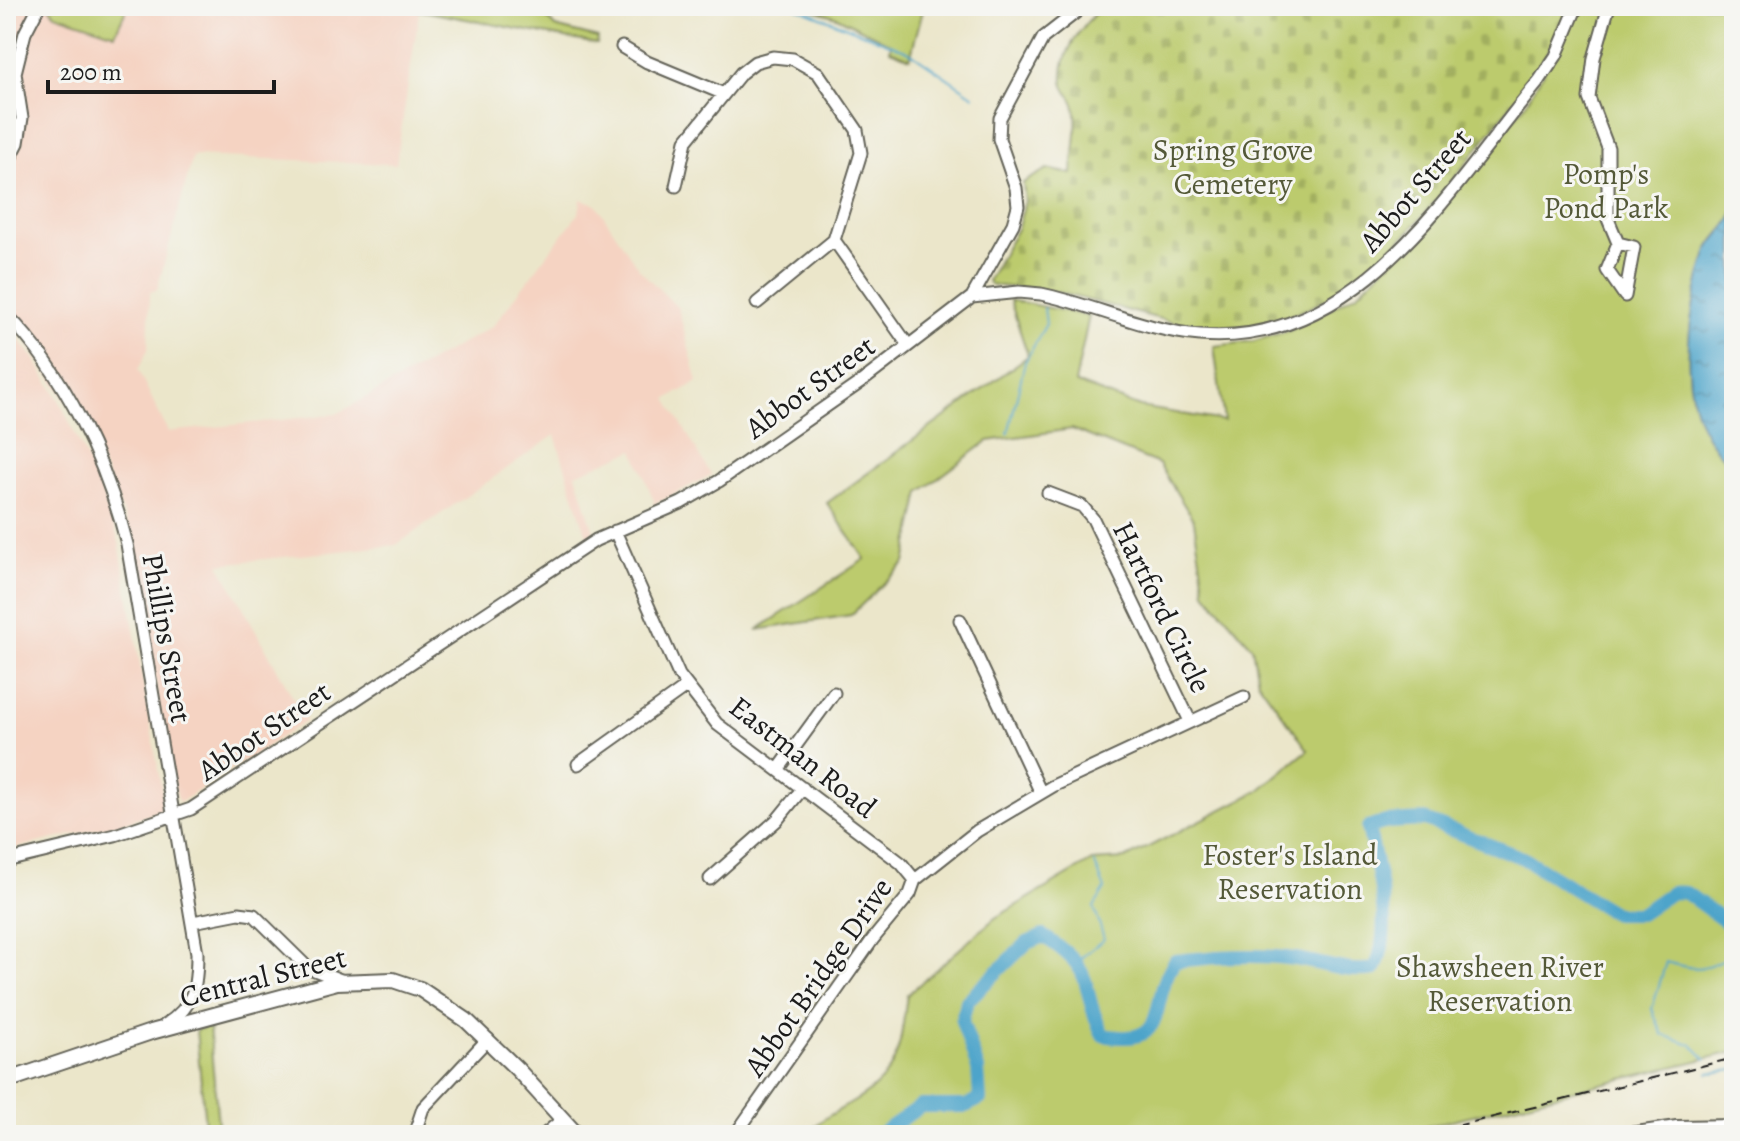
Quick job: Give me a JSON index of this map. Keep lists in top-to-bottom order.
{
  "streets": {
    "main road": ["Central Street"],
    "street": [
      "Abbot Street",
      "Hartford Circle",
      "Phillips Street",
      "Eastman Road",
      "Abbot Bridge Drive"
    ]
  },
  "crossings": [
    ["Abbot Street", "Phillips Street"],
    ["Abbot Street", "Eastman Road"],
    ["Hartford Circle", "Abbot Bridge Drive"],
    ["Phillips Street", "Central Street"],
    ["Eastman Road", "Abbot Bridge Drive"]
  ],
  "parks": [
    "Spring Grove Cemetery",
    "Pomp's Pond Park",
    "Foster's Island Reservation",
    "Shawsheen River Reservation"
  ],
  "scale_bar": "200 m"
}
